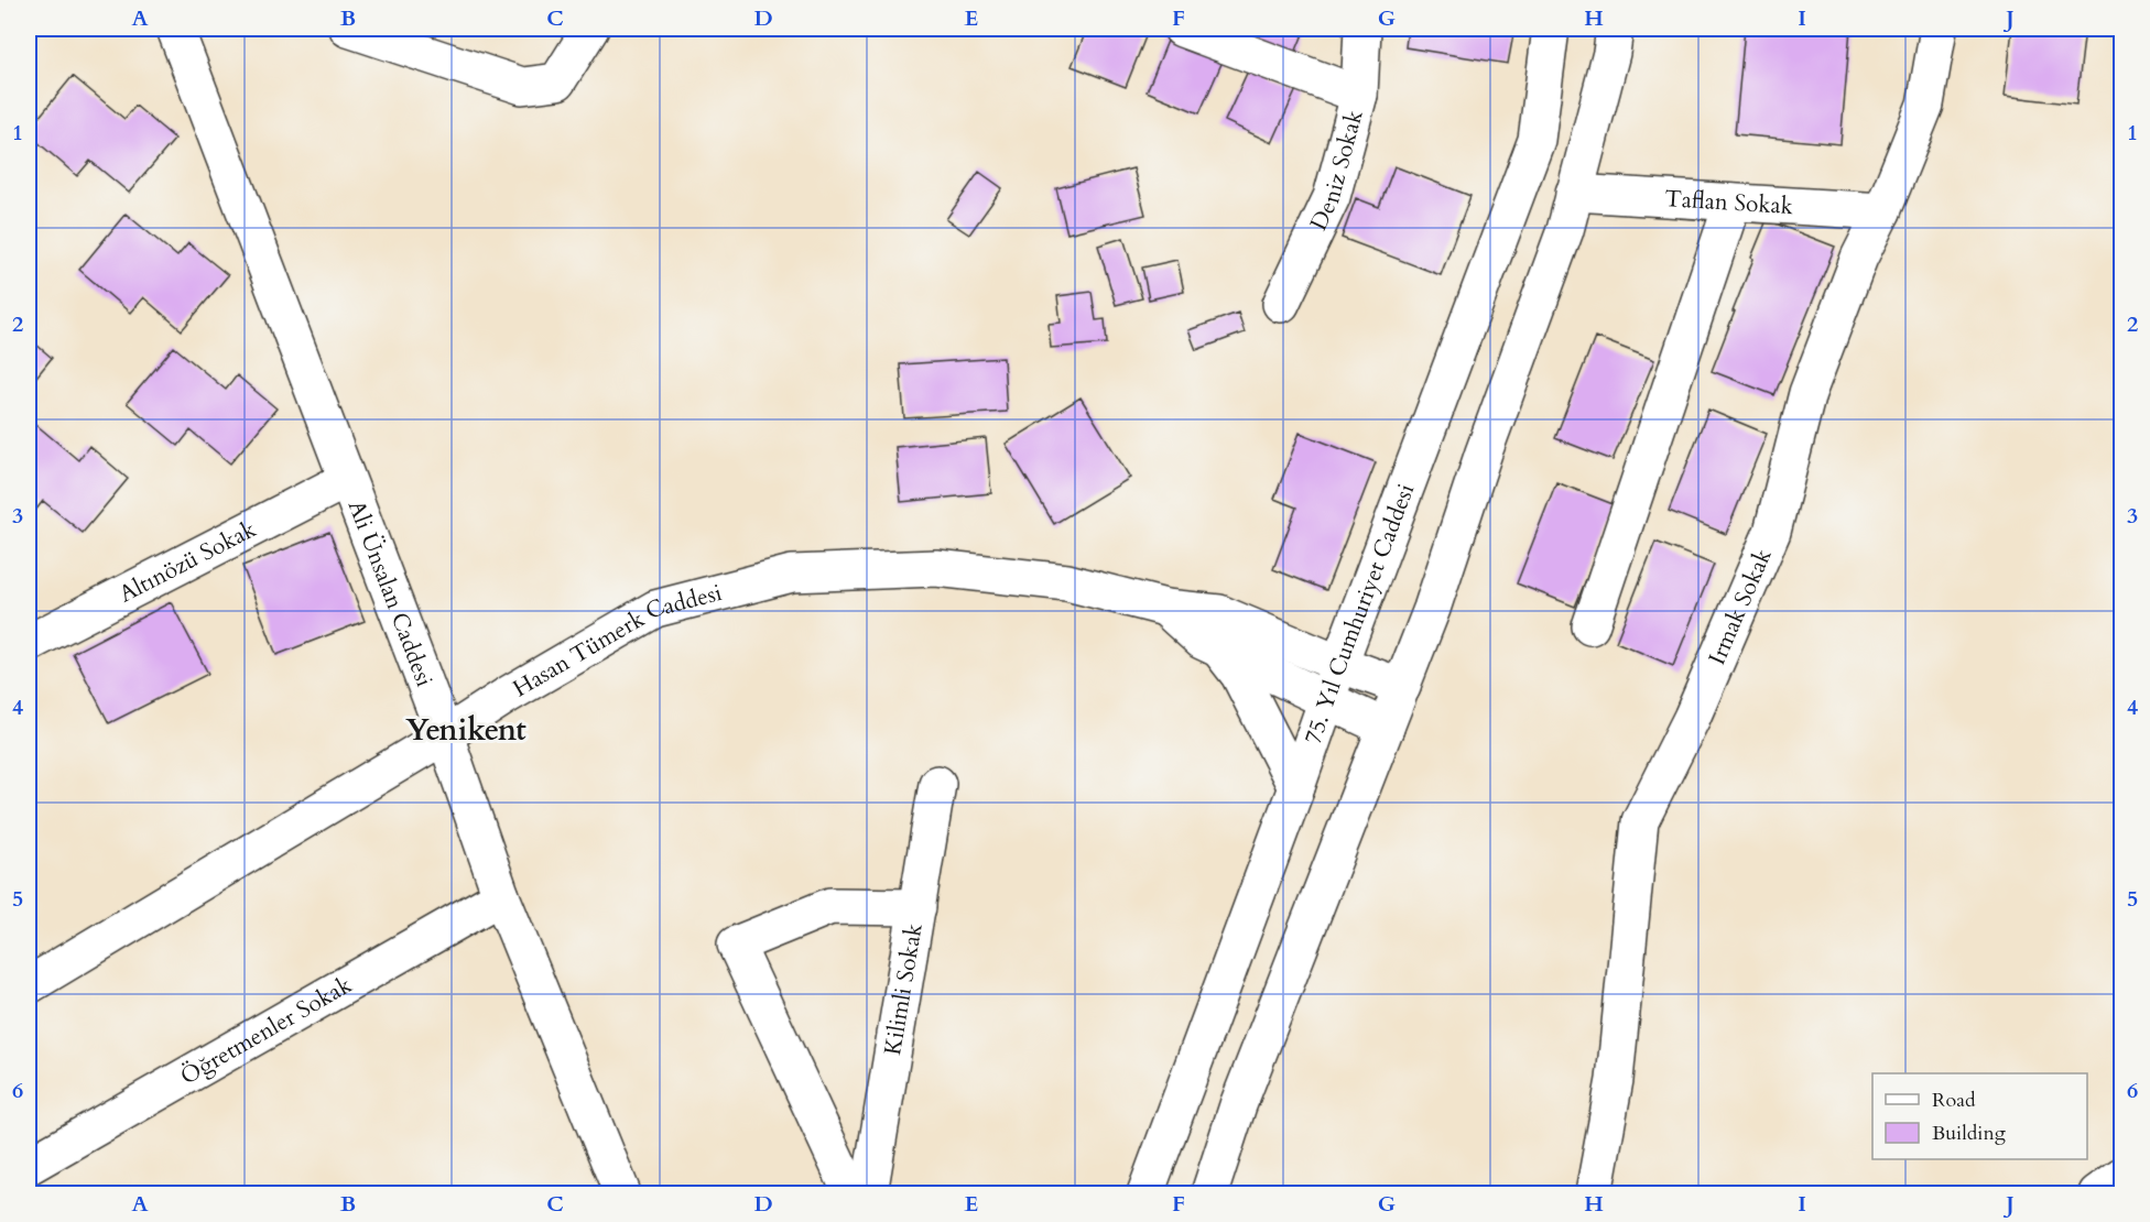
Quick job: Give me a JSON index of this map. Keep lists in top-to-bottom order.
{
  "streets": {
    "main road": [
      "Deniz Sokak",
      "Taflan Sokak",
      "Altınözü Sokak",
      "Ali Ünsalan Caddesi",
      "Irmak Sokak",
      "75. Yıl Cumhuriyet Caddesi",
      "Hasan Tümerk Caddesi",
      "Kilimli Sokak",
      "Öğretmenler Sokak"
    ]
  },
  "crossings": [
    ["Taflan Sokak", "Irmak Sokak"],
    ["Altınözü Sokak", "Ali Ünsalan Caddesi"],
    ["Ali Ünsalan Caddesi", "Hasan Tümerk Caddesi"],
    ["Ali Ünsalan Caddesi", "Öğretmenler Sokak"],
    ["75. Yıl Cumhuriyet Caddesi", "Hasan Tümerk Caddesi"]
  ],
  "districts": ["Yenikent"],
  "legend": ["Road", "Building"],
  "grid": {
    "columns": [
      "A",
      "B",
      "C",
      "D",
      "E",
      "F",
      "G",
      "H",
      "I",
      "J"
    ],
    "rows": [
      "1",
      "2",
      "3",
      "4",
      "5",
      "6"
    ]
  }
}
